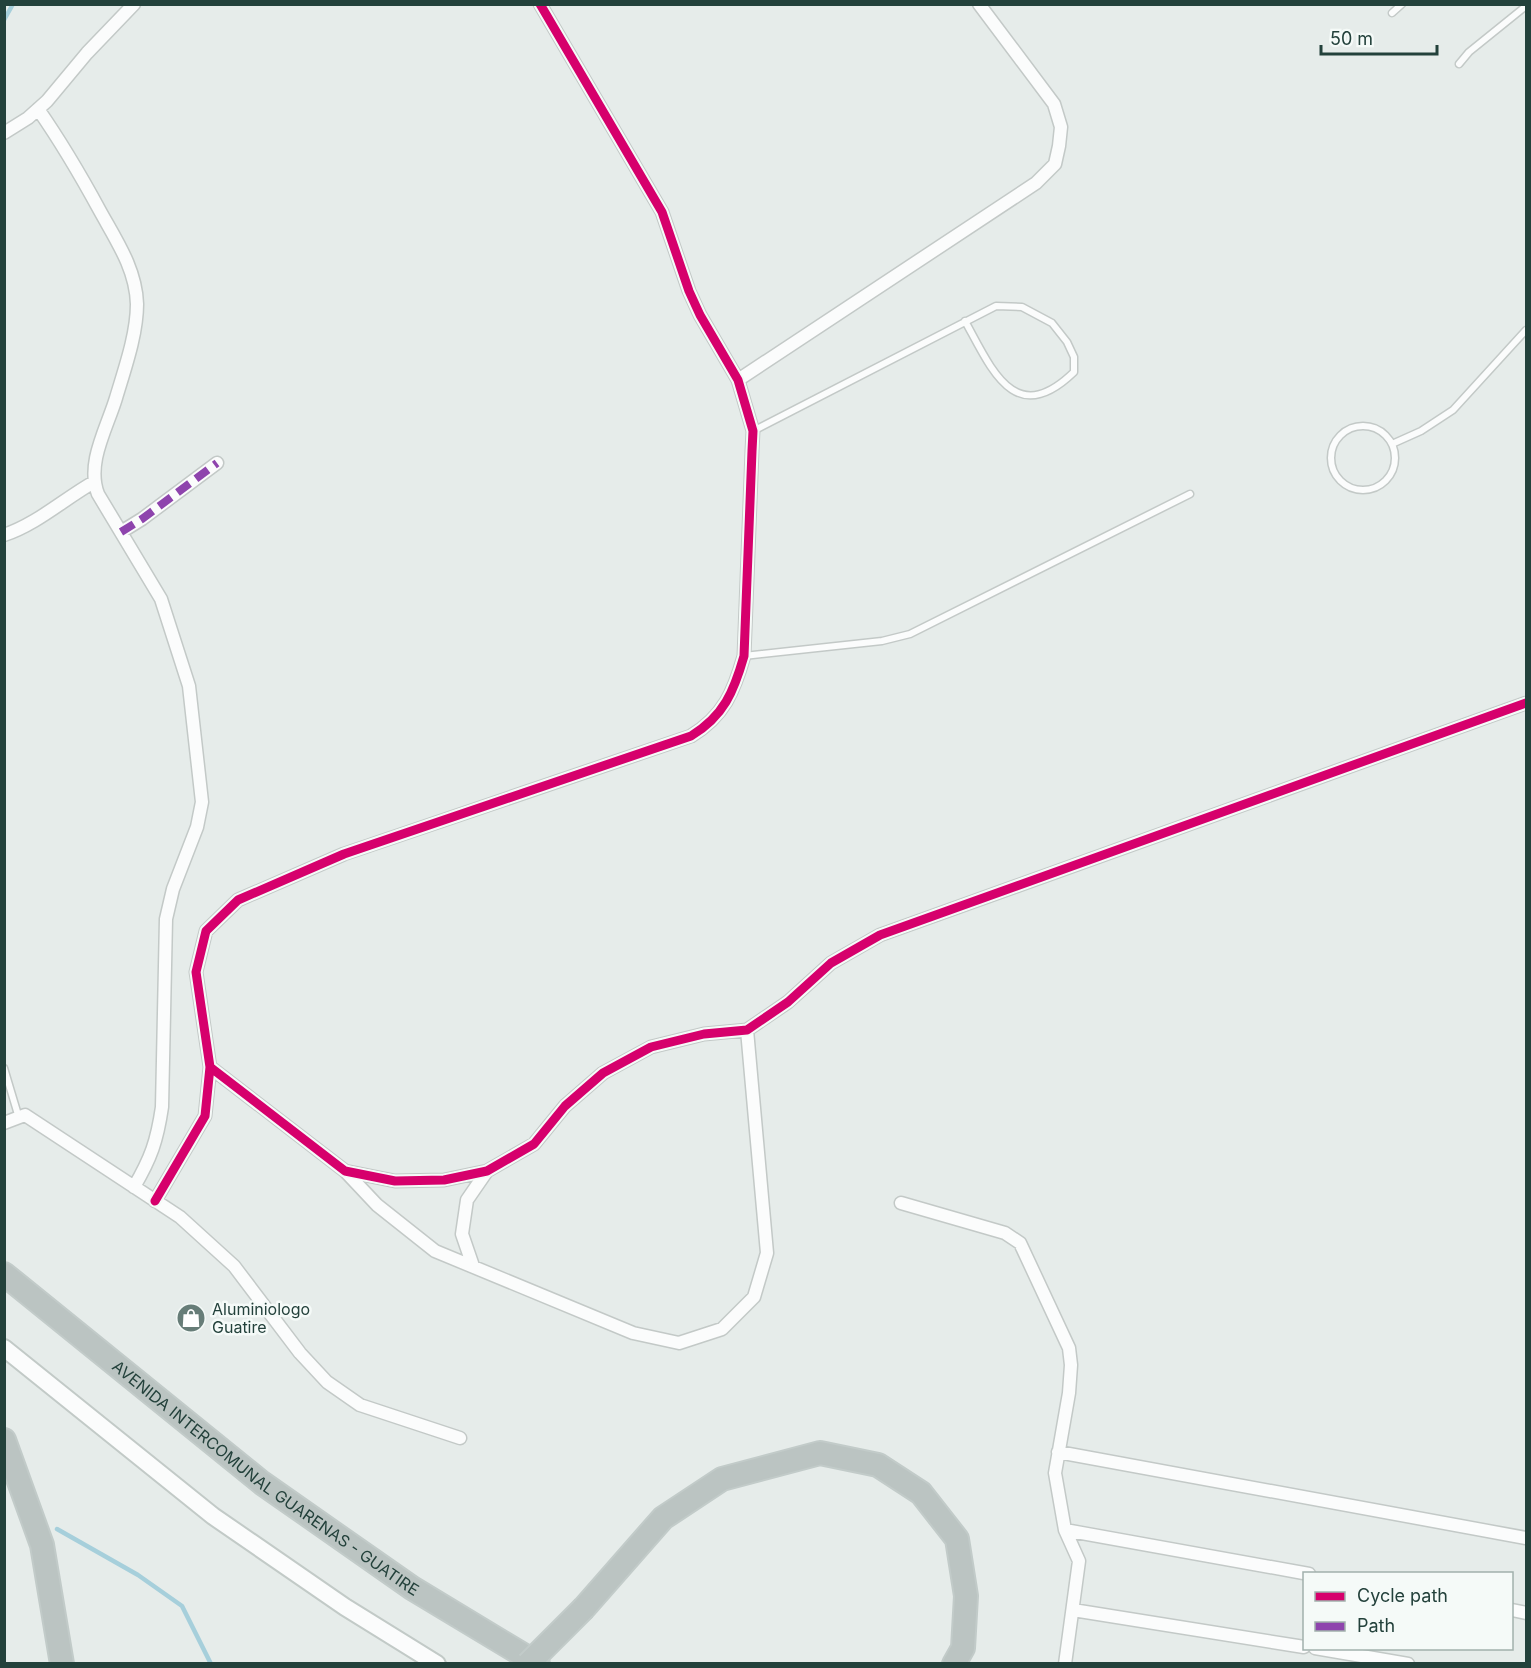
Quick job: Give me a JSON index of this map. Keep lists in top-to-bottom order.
{
  "streets": {
    "highway": ["AVENIDA INTERCOMUNAL GUARENAS - GUATIRE"]
  },
  "places": {
    "shop": ["Aluminiologo Guatire"]
  },
  "legend": ["Cycle path", "Path"],
  "scale_bar": "50 m"
}
